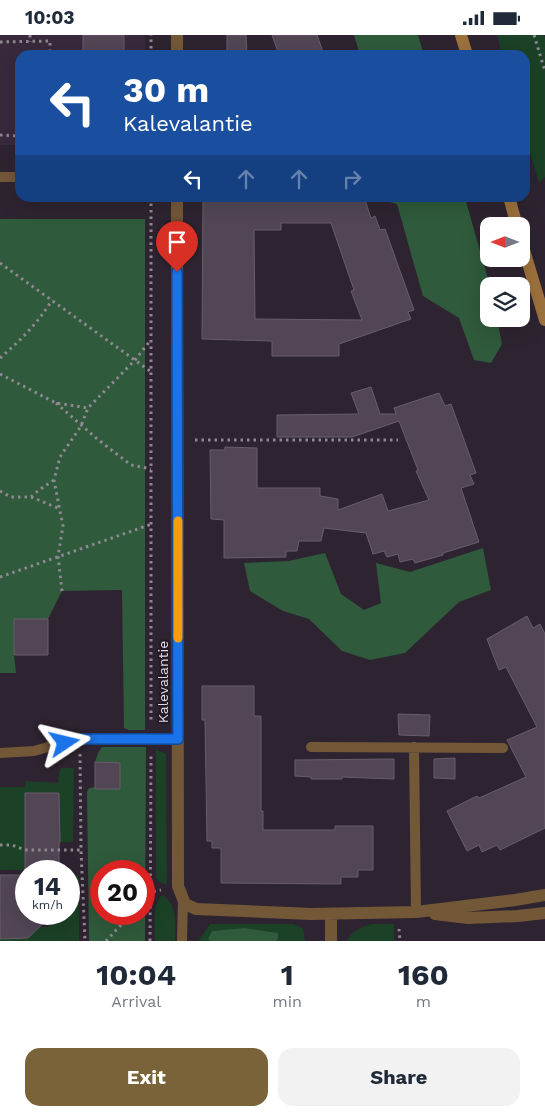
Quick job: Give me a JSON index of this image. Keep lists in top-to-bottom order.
{
  "streets": {
    "street": ["Kalevalantie"]
  },
  "north": "left",
  "page": {
    "status": "10:03",
    "turn": ["30 m", "Kalevalantie"],
    "speed": "14 km/h",
    "limit": "20",
    "eta": [
      "10:04",
      "Arrival",
      "1",
      "min",
      "160",
      "m"
    ],
    "buttons": ["Exit", "Share"]
  }
}
